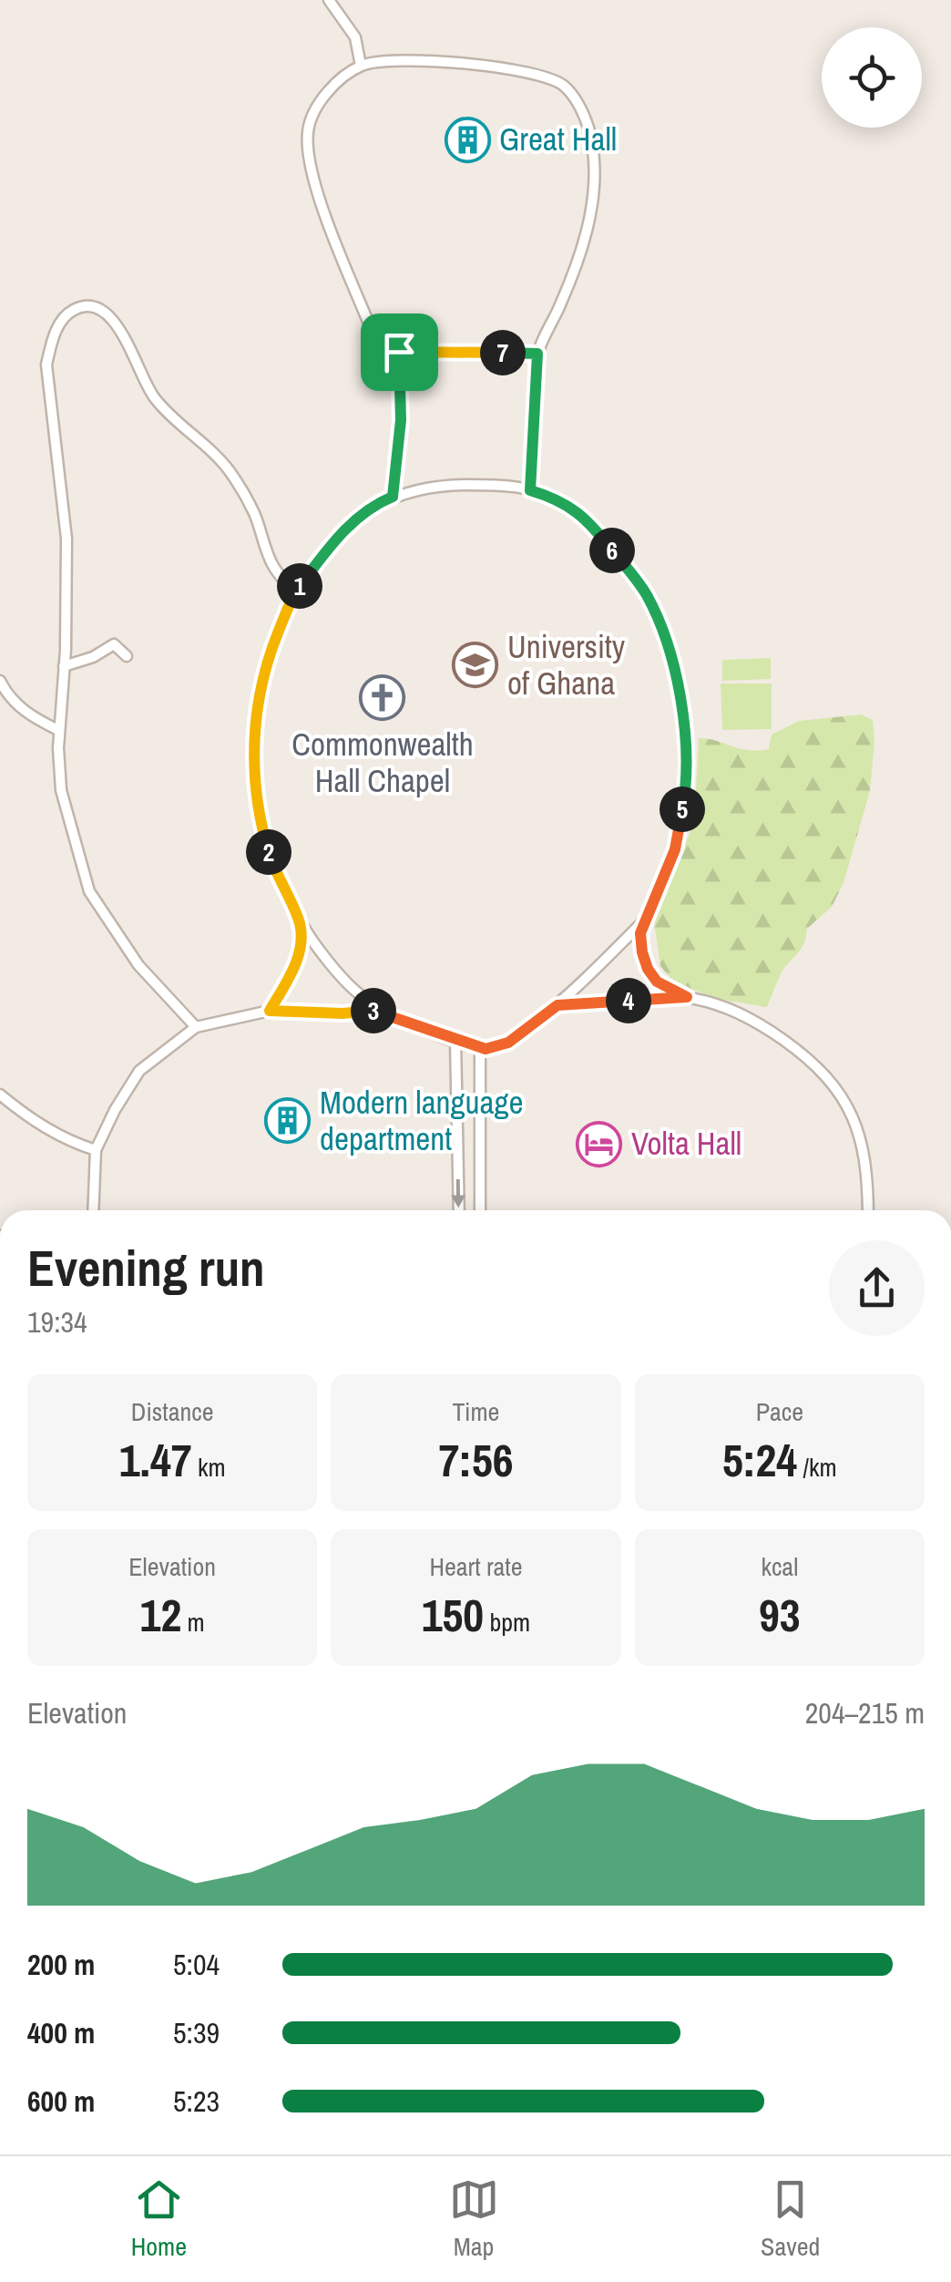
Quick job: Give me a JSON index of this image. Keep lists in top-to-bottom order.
{
  "places": {
    "building": ["Great Hall", "Modern language department"],
    "school or university": ["University of Ghana"],
    "church": ["Commonwealth Hall Chapel"],
    "hotel": ["Volta Hall"]
  },
  "page": {
    "pins": [
      "7",
      "6",
      "1",
      "5",
      "2",
      "4",
      "3"
    ],
    "heading": ["Evening run", "19:34"],
    "stats": [
      ["Distance", "1.47 km"],
      ["Time", "7:56"],
      ["Pace", "5:24 /km"],
      ["Elevation", "12 m"],
      ["Heart rate", "150 bpm"],
      ["kcal", "93"]
    ],
    "chart": ["Elevation", "204–215 m"],
    "list": [
      {
        "name": "200 m",
        "note": "5:04"
      },
      {
        "name": "400 m",
        "note": "5:39"
      },
      {
        "name": "600 m",
        "note": "5:23"
      }
    ],
    "tabs": ["Home", "Map", "Saved"]
  }
}
